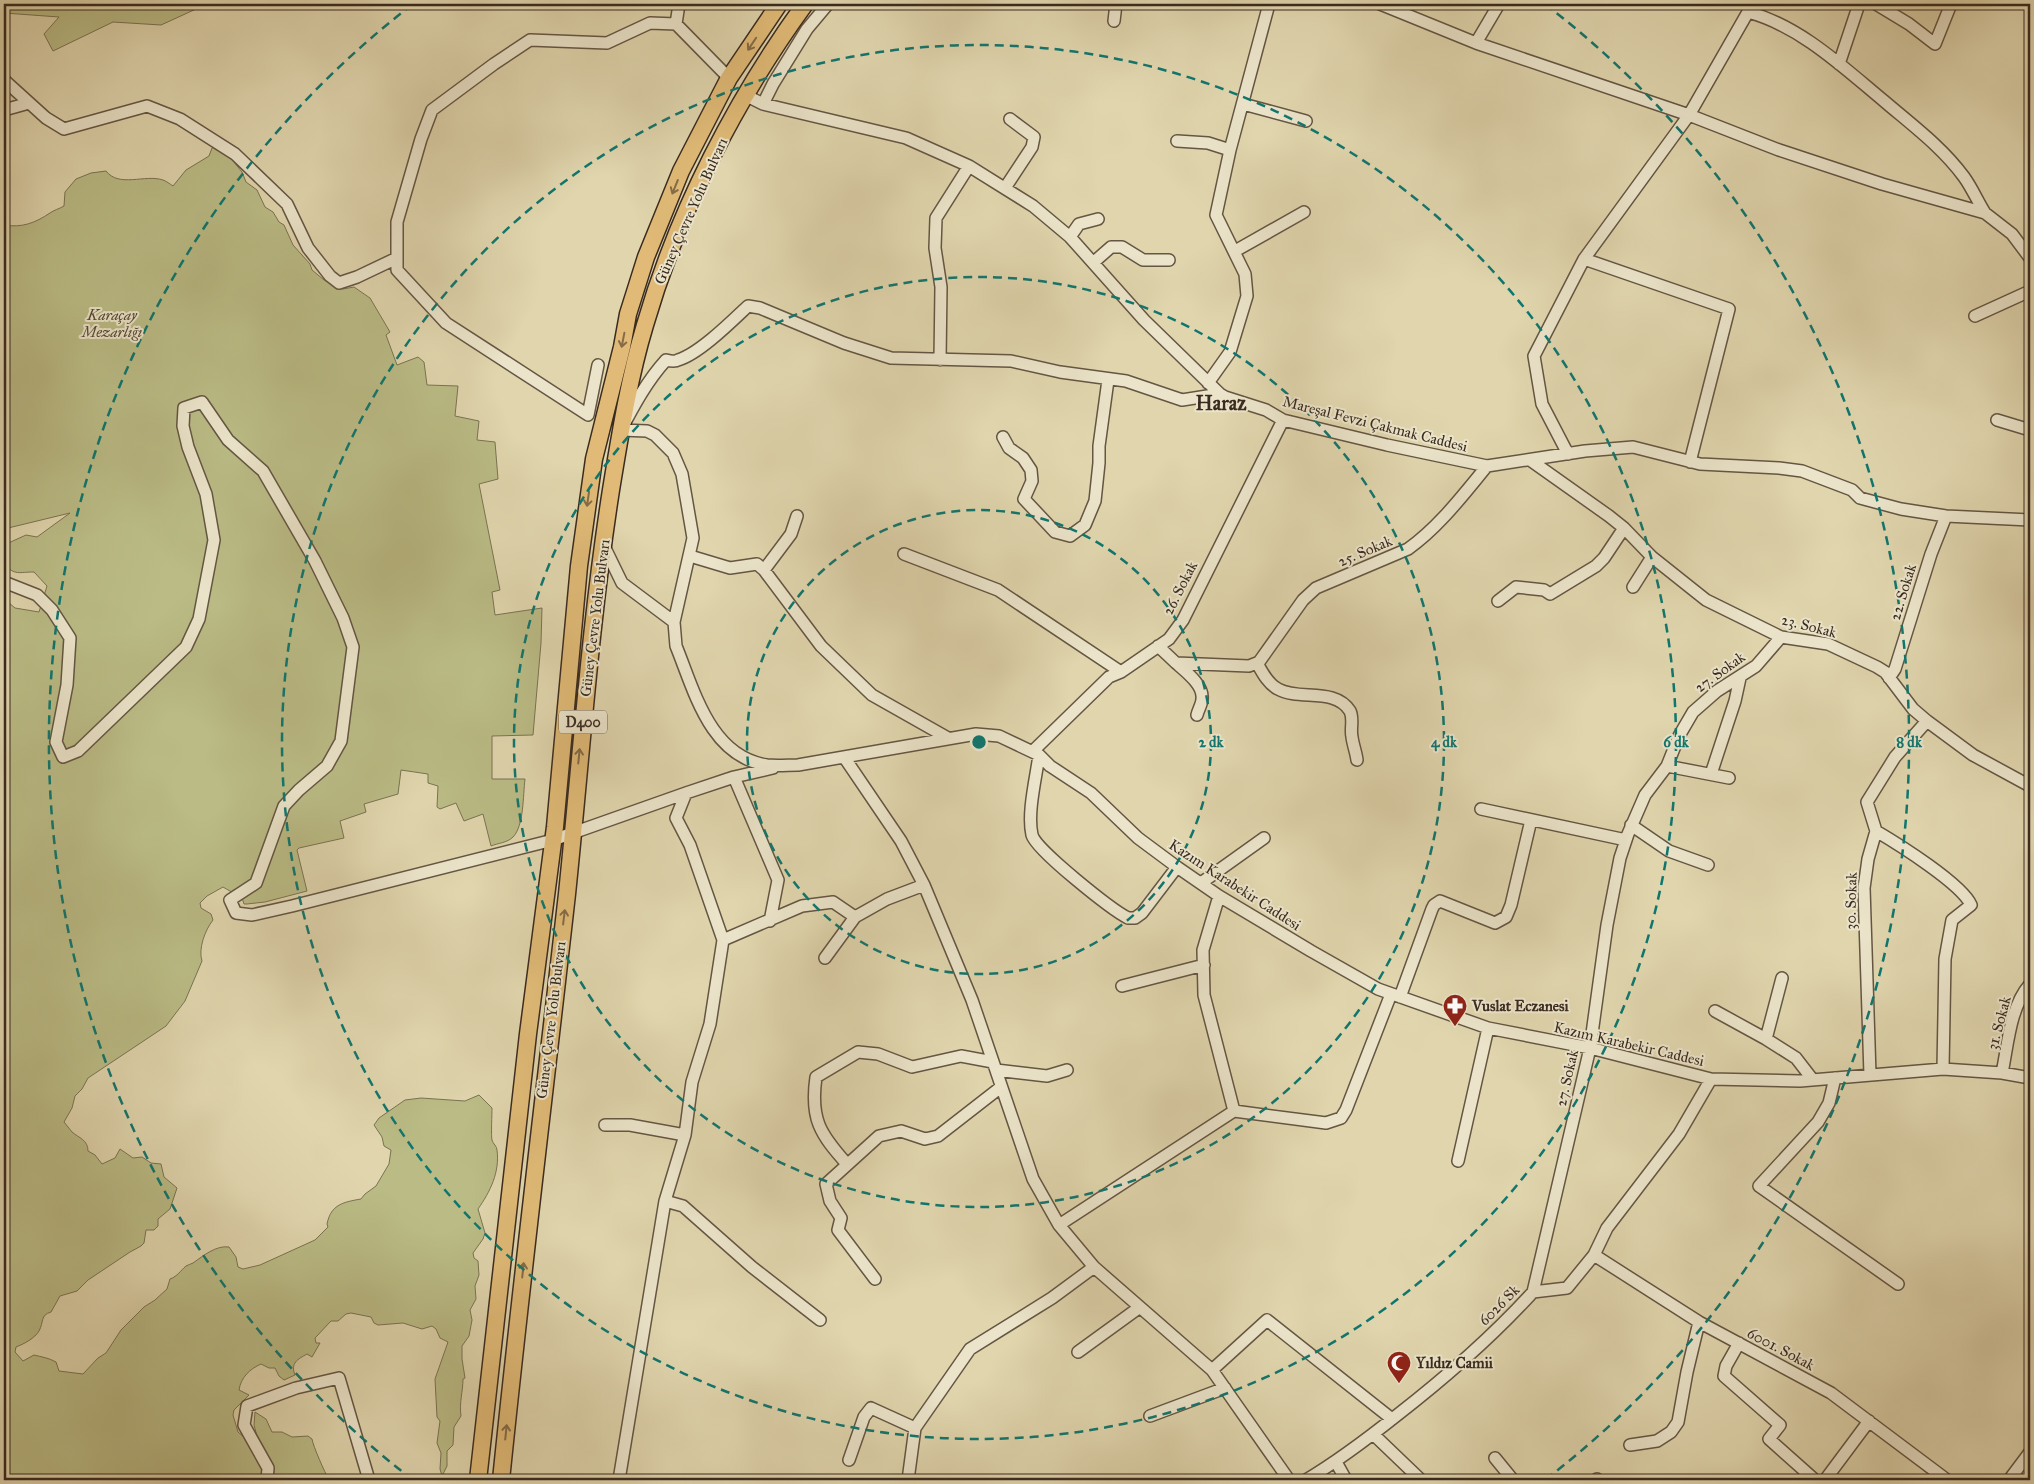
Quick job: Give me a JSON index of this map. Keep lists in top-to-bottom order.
{
  "streets": {
    "highway": ["Güney Çevre Yolu Bulvarı", "D400"],
    "street": [
      "Mareşal Fevzi Çakmak Caddesi",
      "25. Sokak",
      "26. Sokak",
      "22. Sokak",
      "23. Sokak",
      "27. Sokak",
      "Kazım Karabekir Caddesi",
      "30. Sokak",
      "31. Sokak",
      "6026 Sk",
      "6001. Sokak"
    ]
  },
  "crossings": [
    ["Güney Çevre Yolu Bulvarı", "Mareşal Fevzi Çakmak Caddesi"],
    ["Güney Çevre Yolu Bulvarı", "Kazım Karabekir Caddesi"],
    ["Mareşal Fevzi Çakmak Caddesi", "25. Sokak"],
    ["Mareşal Fevzi Çakmak Caddesi", "26. Sokak"],
    ["Mareşal Fevzi Çakmak Caddesi", "22. Sokak"],
    ["Mareşal Fevzi Çakmak Caddesi", "23. Sokak"],
    ["26. Sokak", "Kazım Karabekir Caddesi"],
    ["22. Sokak", "23. Sokak"],
    ["23. Sokak", "27. Sokak"],
    ["27. Sokak", "Kazım Karabekir Caddesi"],
    ["27. Sokak", "6026 Sk"],
    ["Kazım Karabekir Caddesi", "30. Sokak"],
    ["Kazım Karabekir Caddesi", "31. Sokak"],
    ["Kazım Karabekir Caddesi", "6026 Sk"],
    ["6026 Sk", "6001. Sokak"]
  ],
  "districts": ["Haraz"],
  "parks": ["Karaçay Mezarlığı"],
  "places": {
    "pharmacy": ["Vuslat Eczanesi"],
    "mosque": ["Yıldız Camii"]
  },
  "rings": [
    "2 dk",
    "4 dk",
    "6 dk",
    "8 dk"
  ]
}
